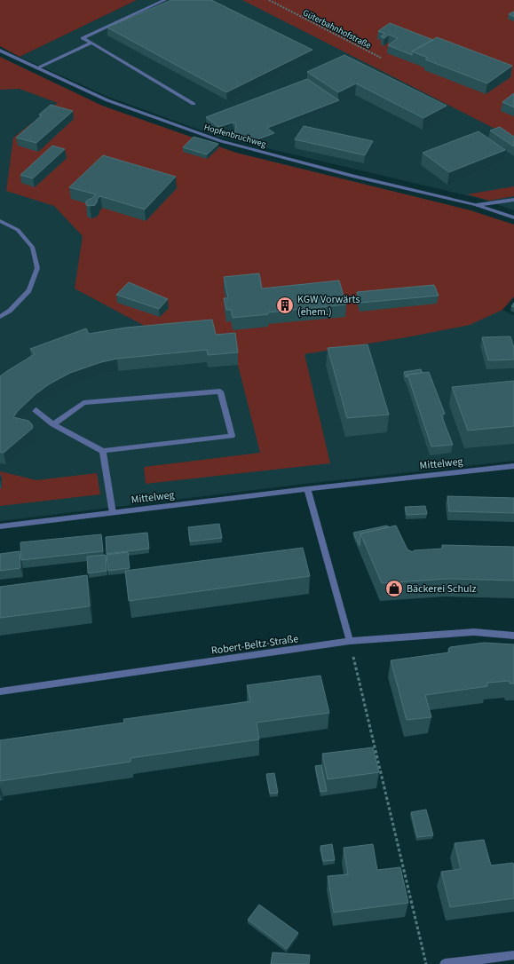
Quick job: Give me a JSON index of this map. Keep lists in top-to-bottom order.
{
  "streets": {
    "street": ["Hopfenbruchweg", "Mittelweg", "Robert-Beltz-Straße"],
    "path": ["Güterbahnhofstraße"]
  },
  "places": {
    "building": ["KGW Vorwärts (ehem.)"],
    "shop": ["Bäckerei Schulz"]
  }
}
